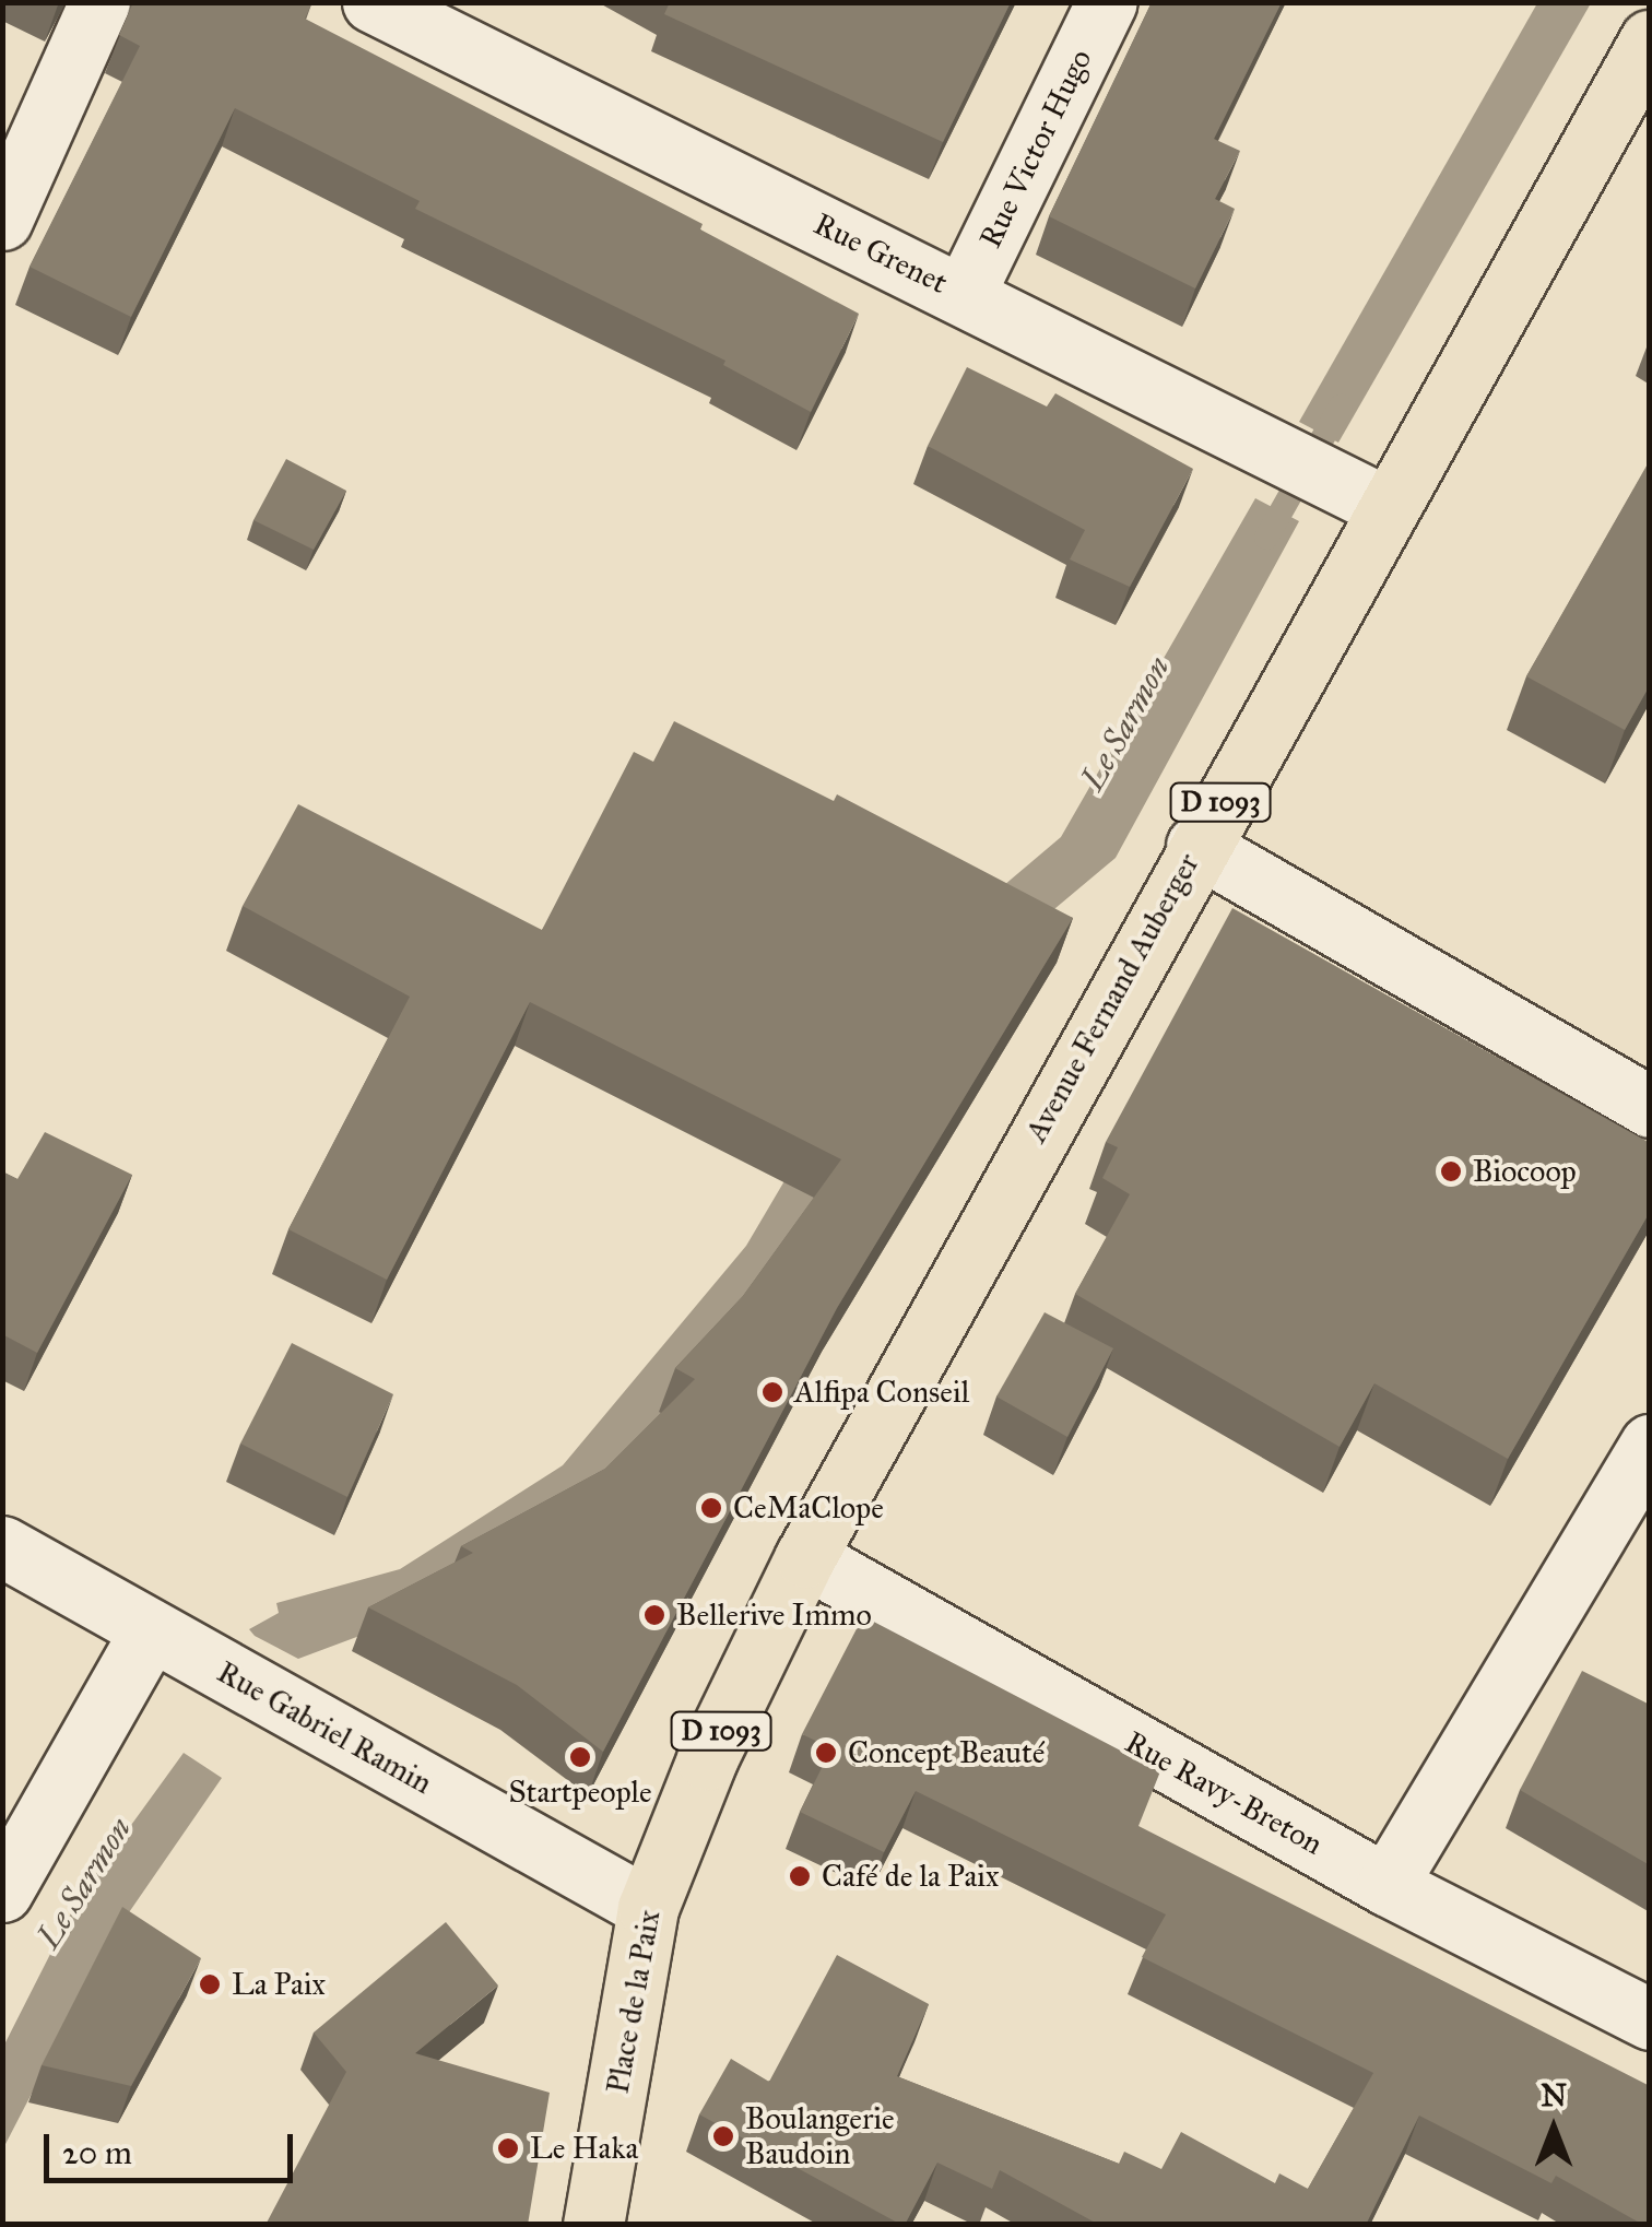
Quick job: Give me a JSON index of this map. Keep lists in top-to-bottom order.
{
  "streets": {
    "main road": ["D 1093", "Avenue Fernand Auberger", "Place de la Paix"],
    "street": [
      "Rue Victor Hugo",
      "Rue Grenet",
      "Rue Gabriel Ramin",
      "Rue Ravy-Breton"
    ]
  },
  "crossings": [
    ["Rue Victor Hugo", "Rue Grenet"],
    ["Rue Grenet", "Avenue Fernand Auberger"],
    ["Avenue Fernand Auberger", "Rue Ravy-Breton"],
    ["Avenue Fernand Auberger", "Place de la Paix"],
    ["Rue Gabriel Ramin", "Place de la Paix"],
    ["Rue Ravy-Breton", "Place de la Paix"]
  ],
  "water": ["Le Sarmon"],
  "places": [
    "Biocoop",
    "Alfipa Conseil",
    "CeMaClope",
    "Bellerive Immo",
    "Concept Beauté",
    "Startpeople",
    "Café de la Paix",
    "La Paix",
    "Boulangerie Baudoin",
    "Le Haka"
  ],
  "scale_bar": "20 m",
  "north": "top"
}
